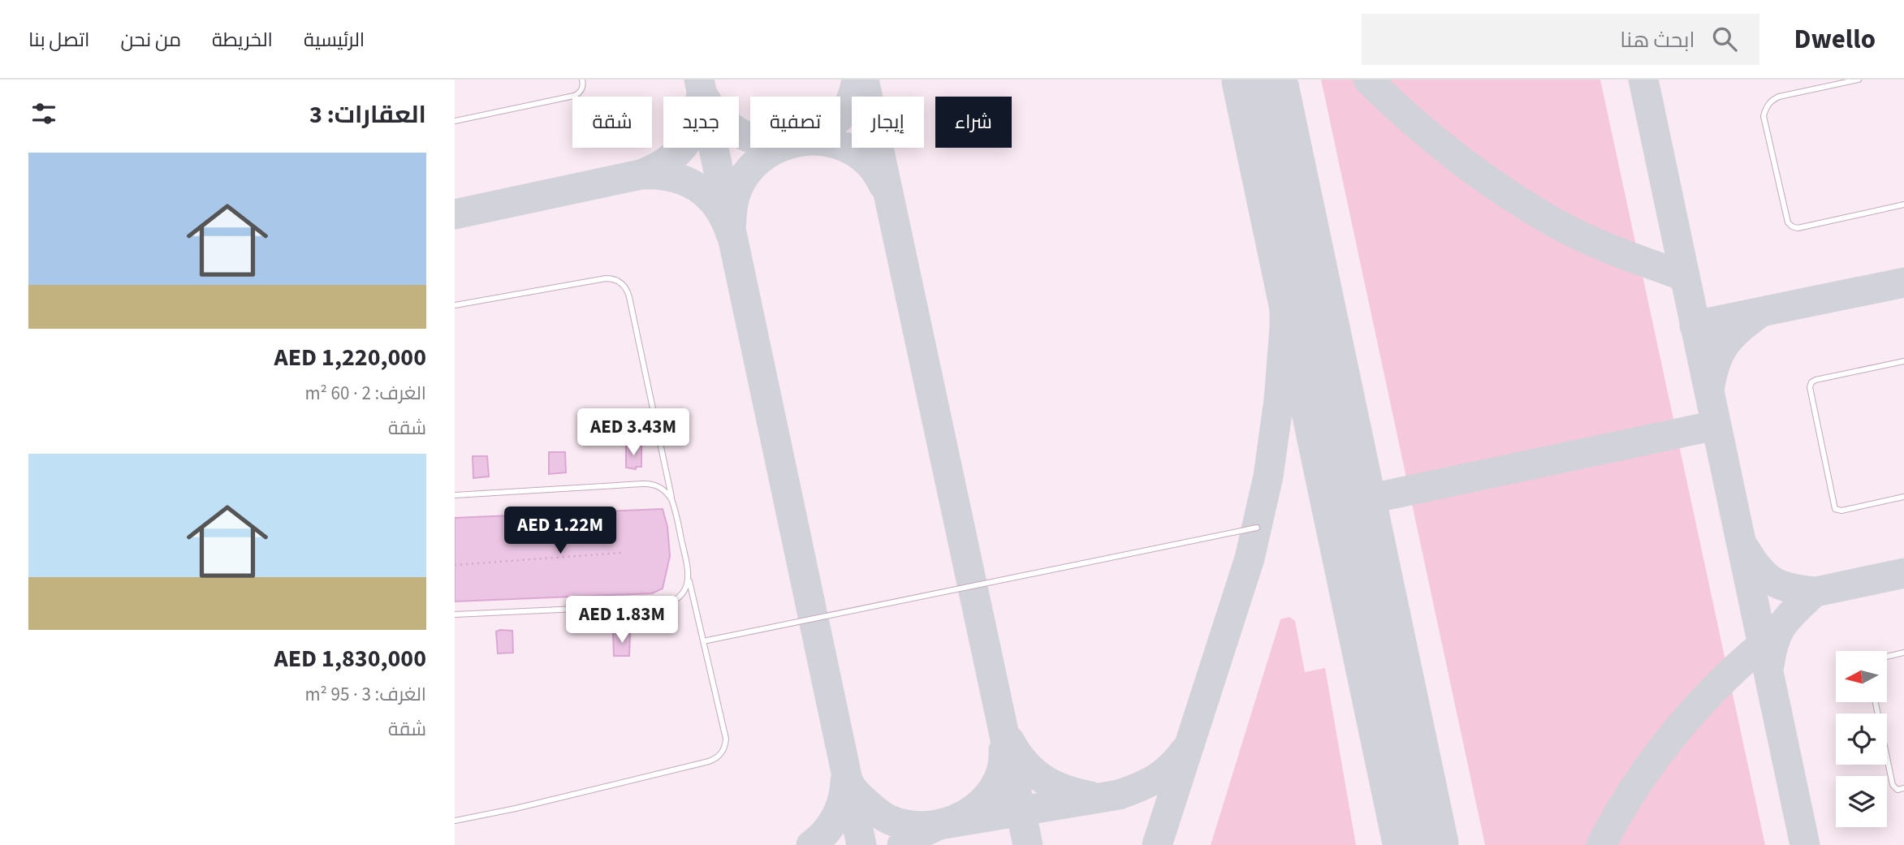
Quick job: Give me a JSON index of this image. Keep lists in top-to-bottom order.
{
  "north": "left",
  "page": {
    "header": "Dwello",
    "search": "ابحث هنا",
    "nav": [
      "الرئيسية",
      "الخريطة",
      "من نحن",
      "اتصل بنا"
    ],
    "heading": "العقارات: 3",
    "chip": [
      "شراء",
      "إيجار",
      "تصفية",
      "جديد",
      "شقة"
    ],
    "list": [
      {
        "name": "AED 1,220,000",
        "note": "الغرف: 2 · 60 m² · شقة"
      },
      {
        "name": "AED 1,830,000",
        "note": "الغرف: 3 · 95 m² · شقة"
      }
    ],
    "price": ["AED 3.43M", "AED 1.22M", "AED 1.83M"]
  }
}
